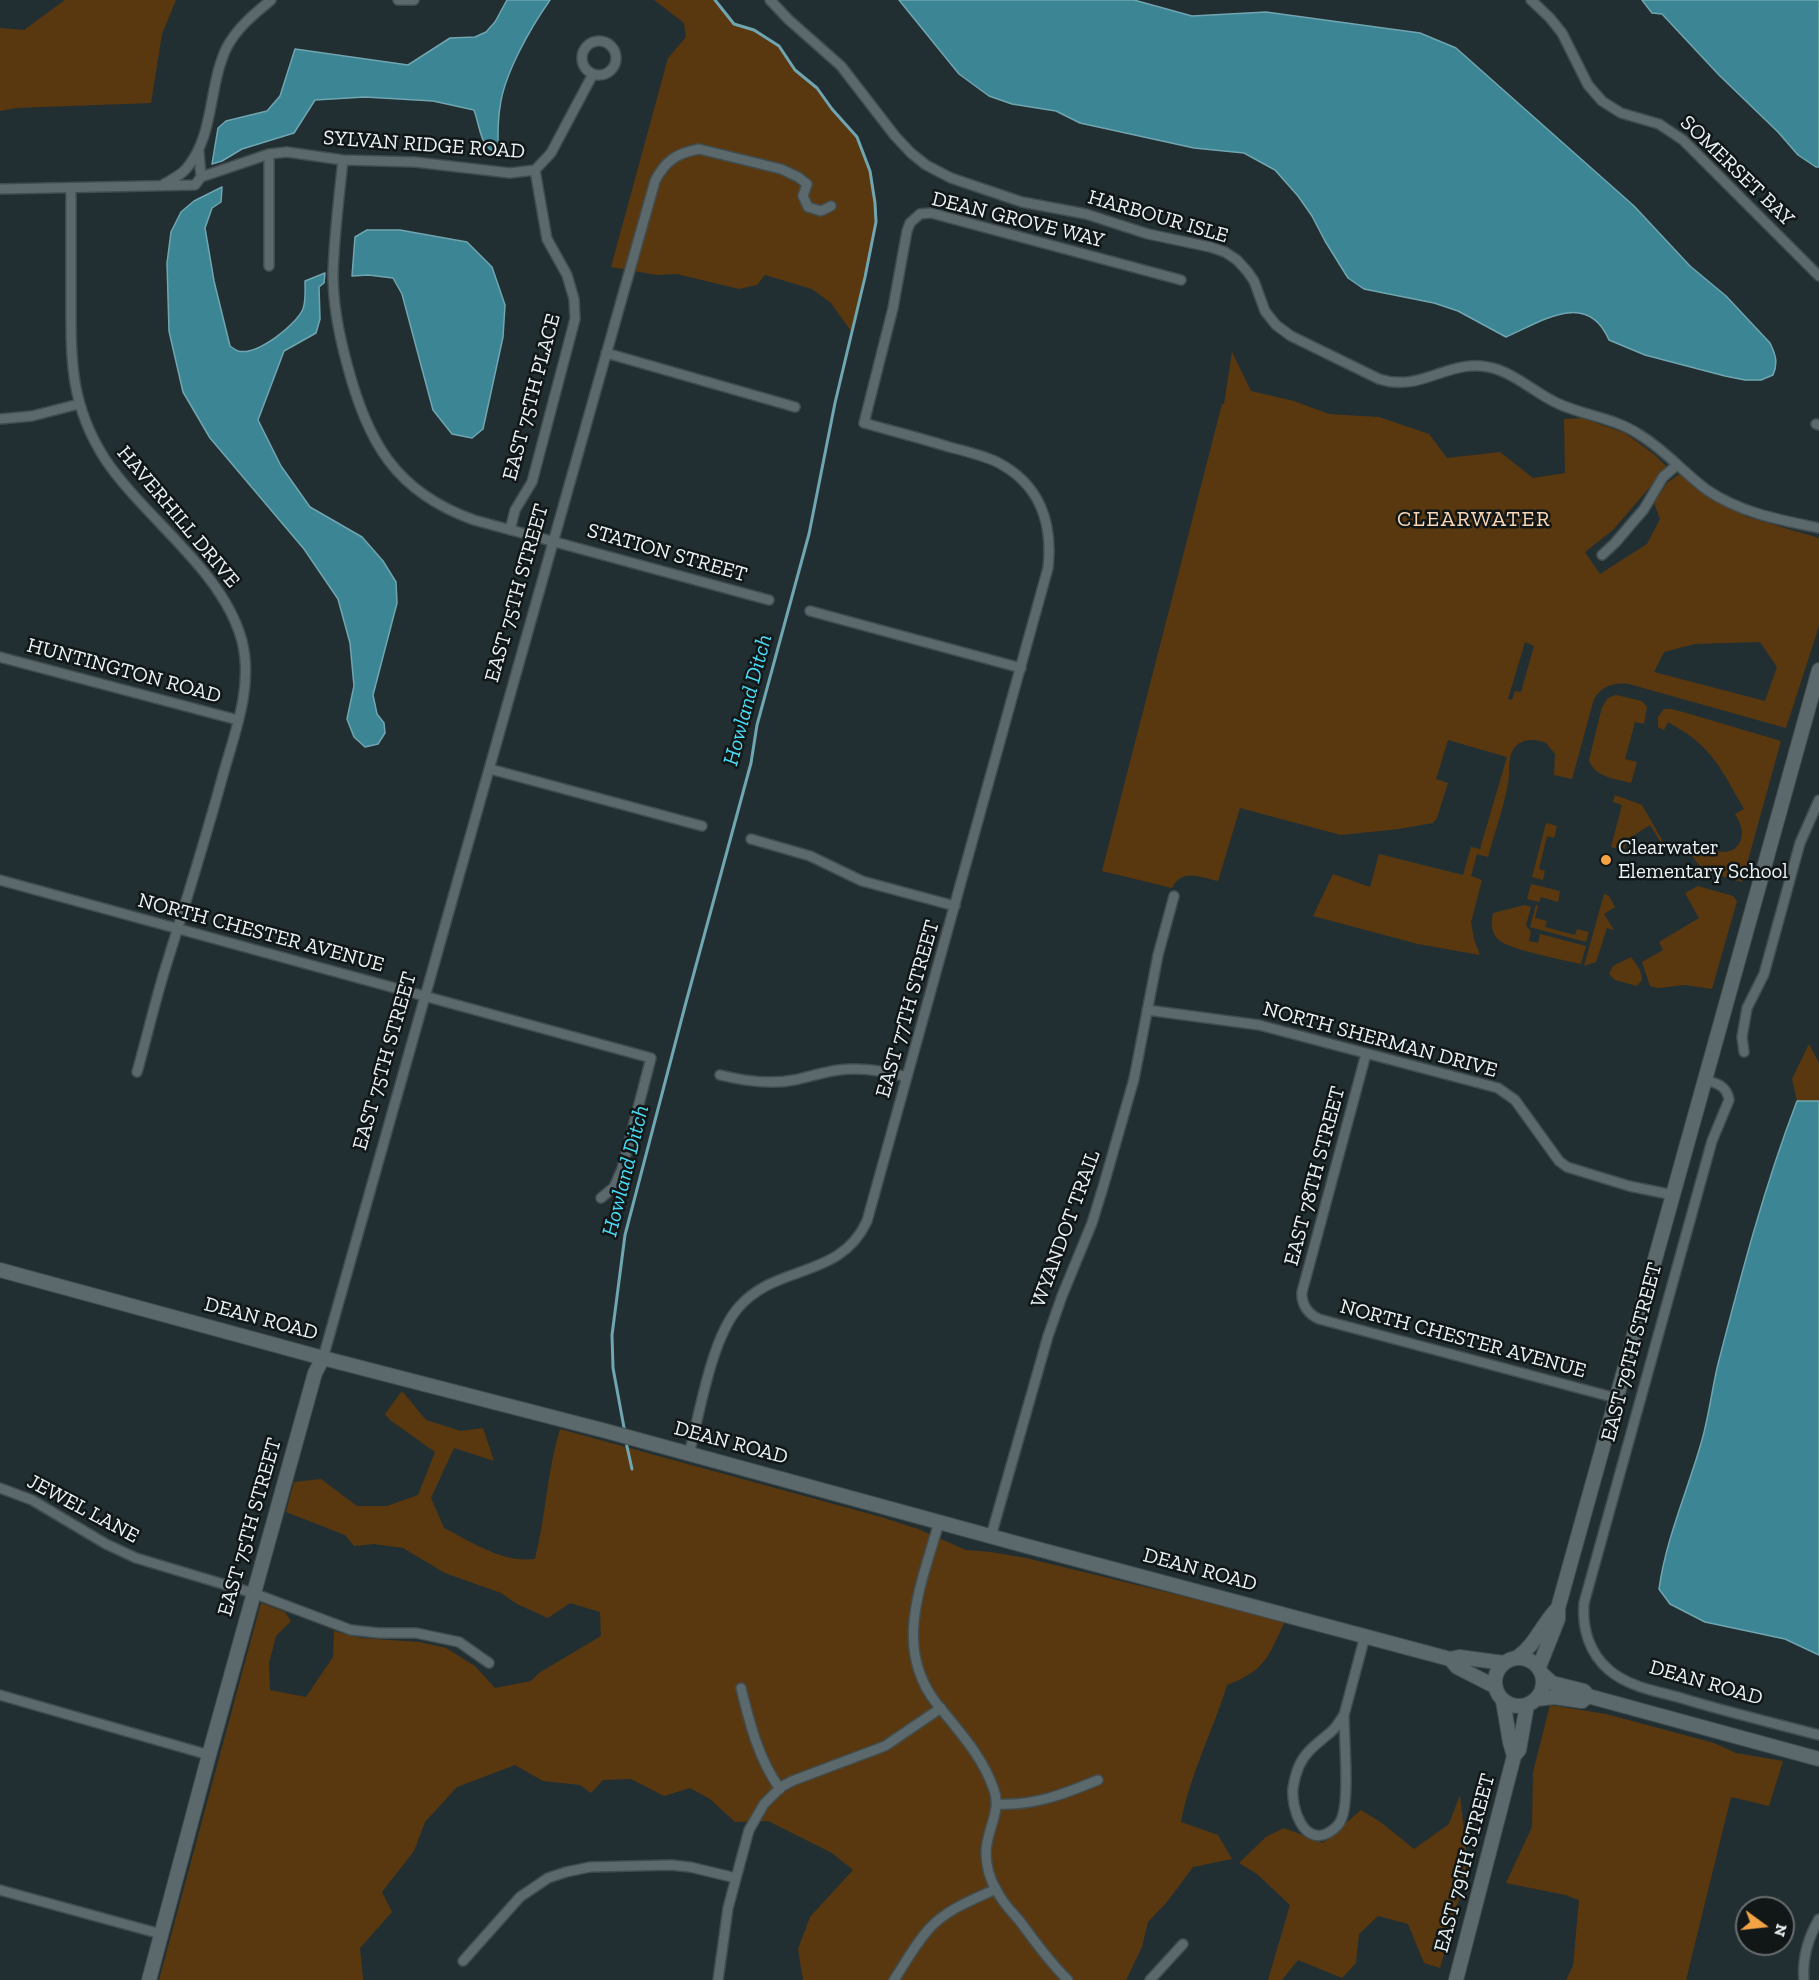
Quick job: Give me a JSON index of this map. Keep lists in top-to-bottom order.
{
  "streets": {
    "street": [
      "SYLVAN RIDGE ROAD",
      "SOMERSET BAY",
      "HARBOUR ISLE",
      "DEAN GROVE WAY",
      "EAST 75TH PLACE",
      "HAVERHILL DRIVE",
      "STATION STREET",
      "EAST 75TH STREET",
      "HUNTINGTON ROAD",
      "NORTH CHESTER AVENUE",
      "EAST 77TH STREET",
      "NORTH SHERMAN DRIVE",
      "EAST 78TH STREET",
      "WYANDOT TRAIL",
      "DEAN ROAD",
      "EAST 79TH STREET",
      "JEWEL LANE"
    ]
  },
  "crossings": [
    ["SYLVAN RIDGE ROAD", "EAST 75TH PLACE"],
    ["SYLVAN RIDGE ROAD", "HAVERHILL DRIVE"],
    ["SYLVAN RIDGE ROAD", "STATION STREET"],
    ["DEAN GROVE WAY", "EAST 77TH STREET"],
    ["EAST 75TH PLACE", "STATION STREET"],
    ["HAVERHILL DRIVE", "HUNTINGTON ROAD"],
    ["HAVERHILL DRIVE", "NORTH CHESTER AVENUE"],
    ["STATION STREET", "EAST 75TH STREET"],
    ["EAST 75TH STREET", "NORTH CHESTER AVENUE"],
    ["EAST 75TH STREET", "DEAN ROAD"],
    ["EAST 75TH STREET", "JEWEL LANE"],
    ["NORTH CHESTER AVENUE", "EAST 78TH STREET"],
    ["NORTH CHESTER AVENUE", "EAST 79TH STREET"],
    ["EAST 77TH STREET", "DEAN ROAD"],
    ["NORTH SHERMAN DRIVE", "EAST 78TH STREET"],
    ["NORTH SHERMAN DRIVE", "WYANDOT TRAIL"],
    ["NORTH SHERMAN DRIVE", "EAST 79TH STREET"],
    ["WYANDOT TRAIL", "DEAN ROAD"],
    ["DEAN ROAD", "EAST 79TH STREET"]
  ],
  "districts": ["CLEARWATER"],
  "water": ["Howland Ditch"],
  "places": ["Clearwater Elementary School"],
  "north": "right"
}
